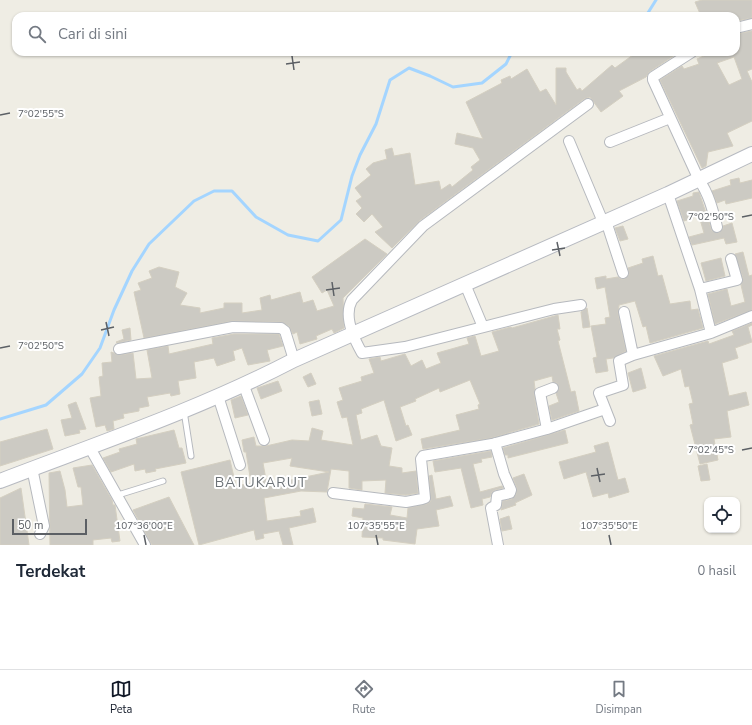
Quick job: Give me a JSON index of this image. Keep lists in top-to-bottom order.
{
  "districts": ["BATUKARUT"],
  "scale_bar": "50 m",
  "page": {
    "search": "Cari di sini",
    "scale": "50 m",
    "heading": ["Terdekat", "0 hasil"],
    "nav": ["Peta", "Rute", "Disimpan"]
  },
  "coordinates": [
    "7°02'55\"S",
    "7°02'50\"S",
    "7°02'45\"S",
    "107°36'00\"E",
    "107°35'55\"E",
    "107°35'50\"E"
  ]
}
